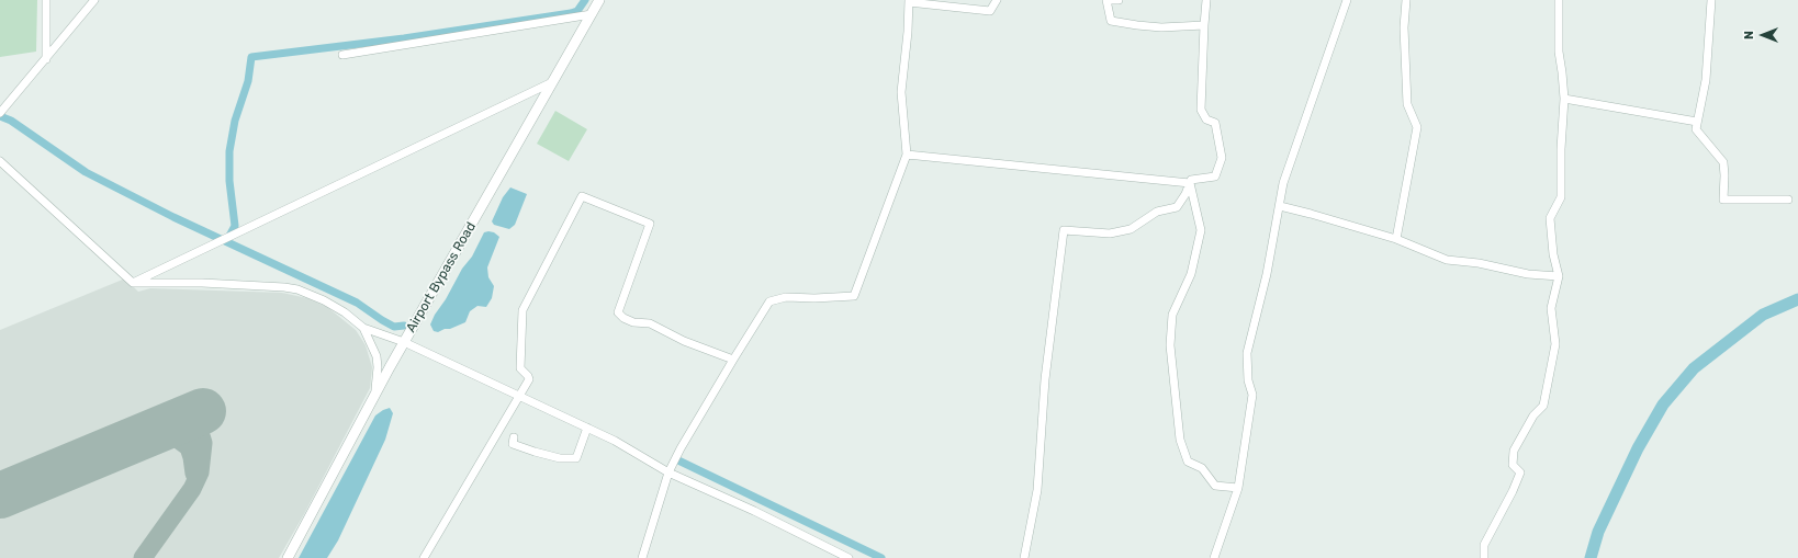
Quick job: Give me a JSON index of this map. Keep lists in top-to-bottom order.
{
  "streets": {
    "street": ["Airport Bypass Road"]
  },
  "north": "left"
}
